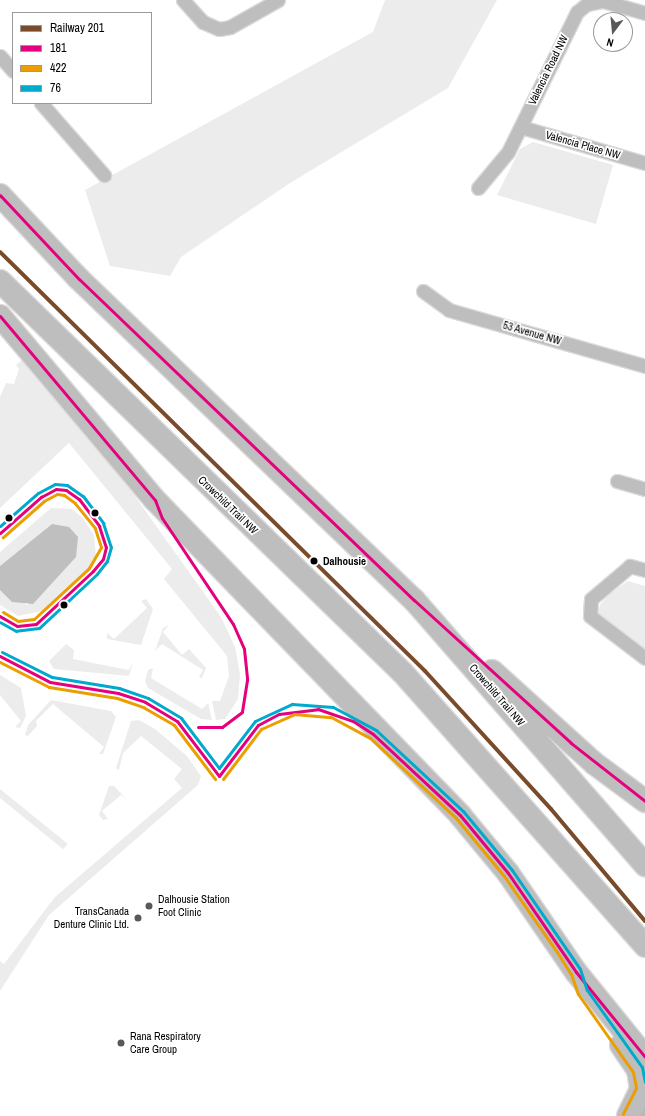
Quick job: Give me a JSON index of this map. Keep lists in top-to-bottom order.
{
  "streets": {
    "highway": ["Crowchild Trail NW"],
    "street": ["Valencia Road NW", "Valencia Place NW", "53 Avenue NW"]
  },
  "crossings": [
    ["Valencia Road NW", "Valencia Place NW"]
  ],
  "places": [
    "Dalhousie",
    "Dalhousie Station Foot Clinic",
    "TransCanada Denture Clinic Ltd.",
    "Rana Respiratory Care Group"
  ],
  "lines": [
    "transit line 181",
    "rail line 201",
    "transit line 76",
    "transit line 422"
  ],
  "legend": [
    "Railway 201",
    "181",
    "422",
    "76"
  ],
  "north": "bottom"
}
